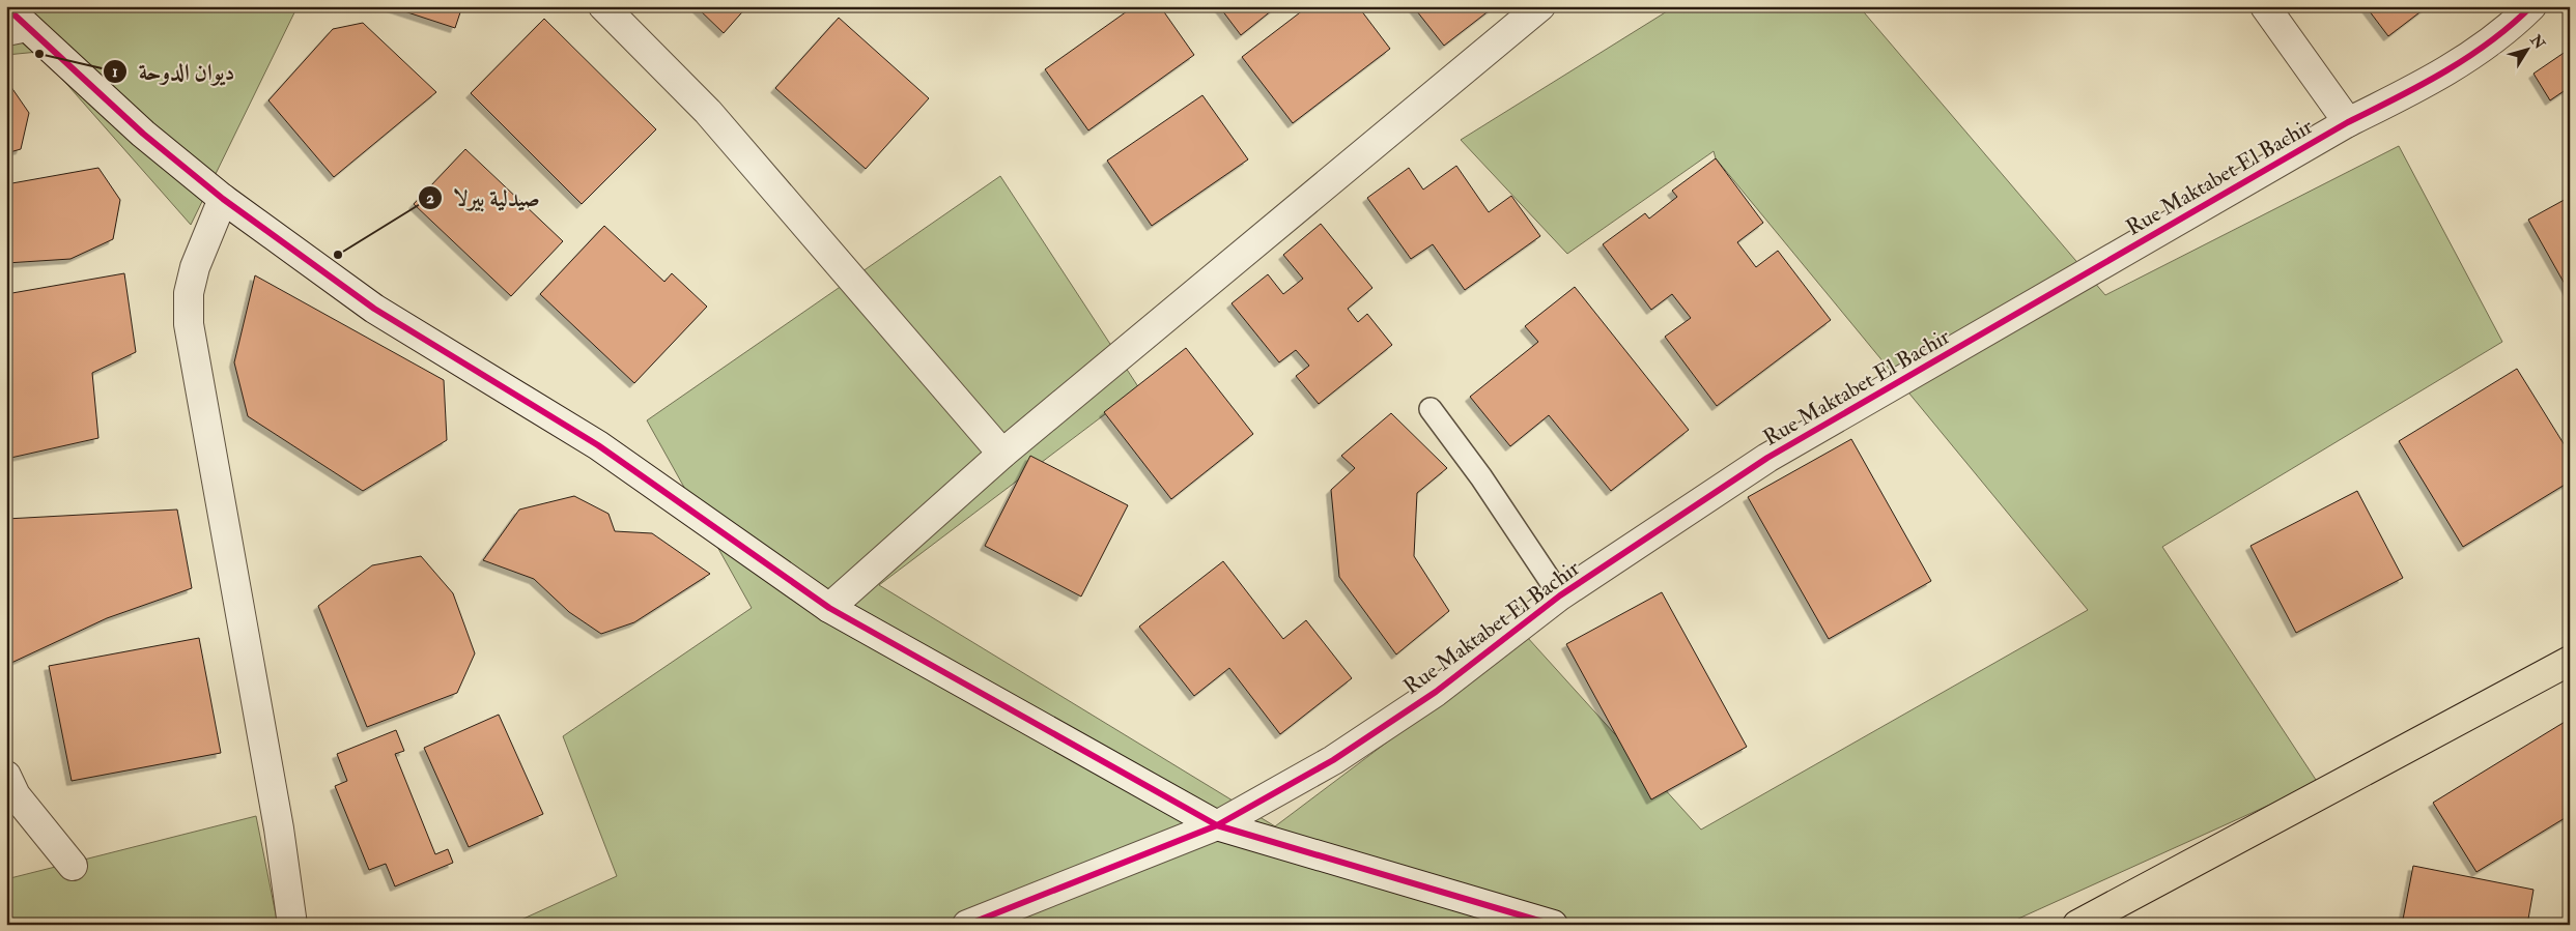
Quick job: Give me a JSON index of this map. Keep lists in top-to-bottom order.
{
  "streets": {
    "street": ["Rue Maktabet El Bachir"]
  },
  "places": ["ديوان الدوحة", "صيدلية بيرلا"],
  "north": "top right"
}
